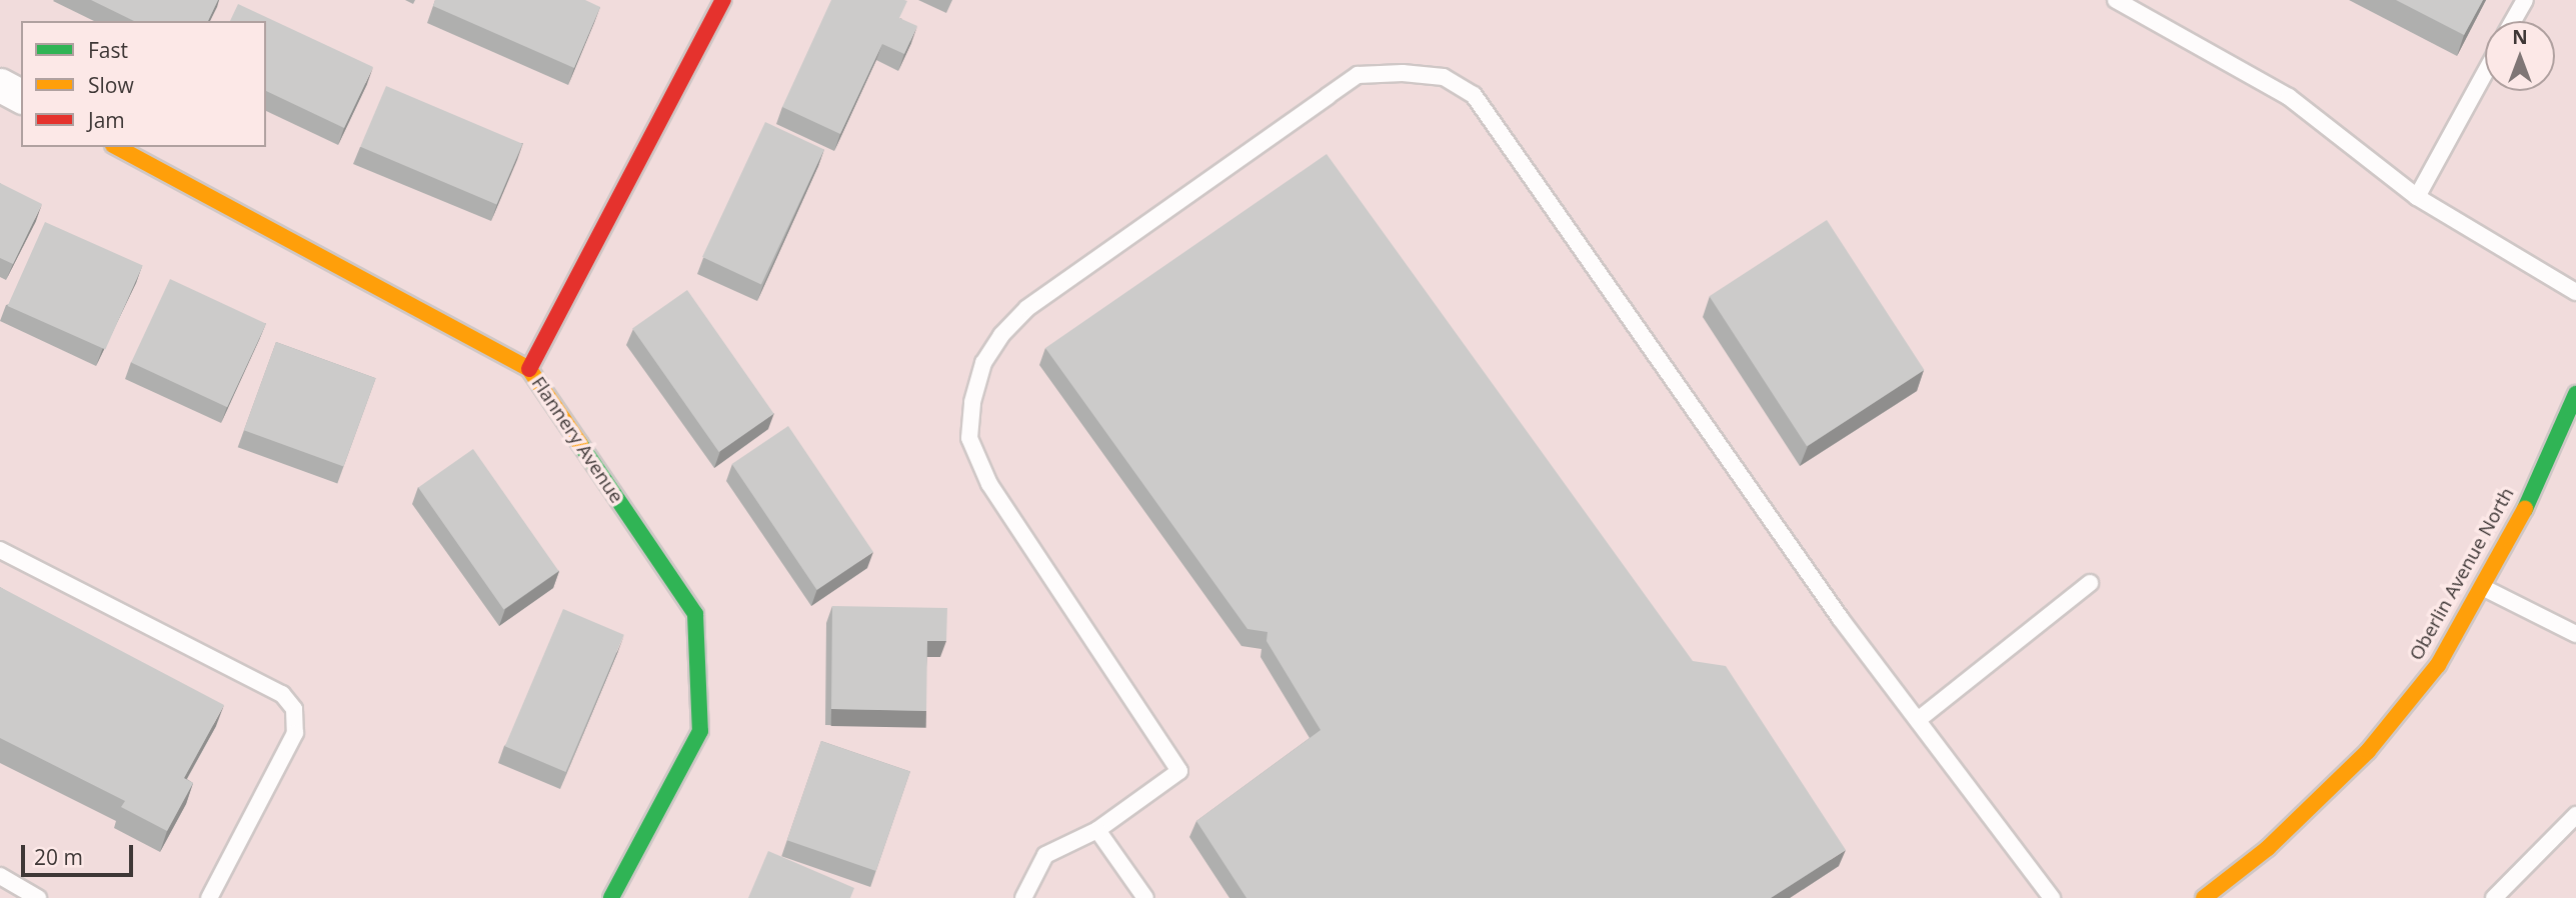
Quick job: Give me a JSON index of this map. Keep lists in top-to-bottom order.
{
  "streets": {
    "street": ["Flannery Avenue", "Oberlin Avenue North"]
  },
  "legend": ["Fast", "Slow", "Jam"],
  "scale_bar": "20 m",
  "north": "top"
}
